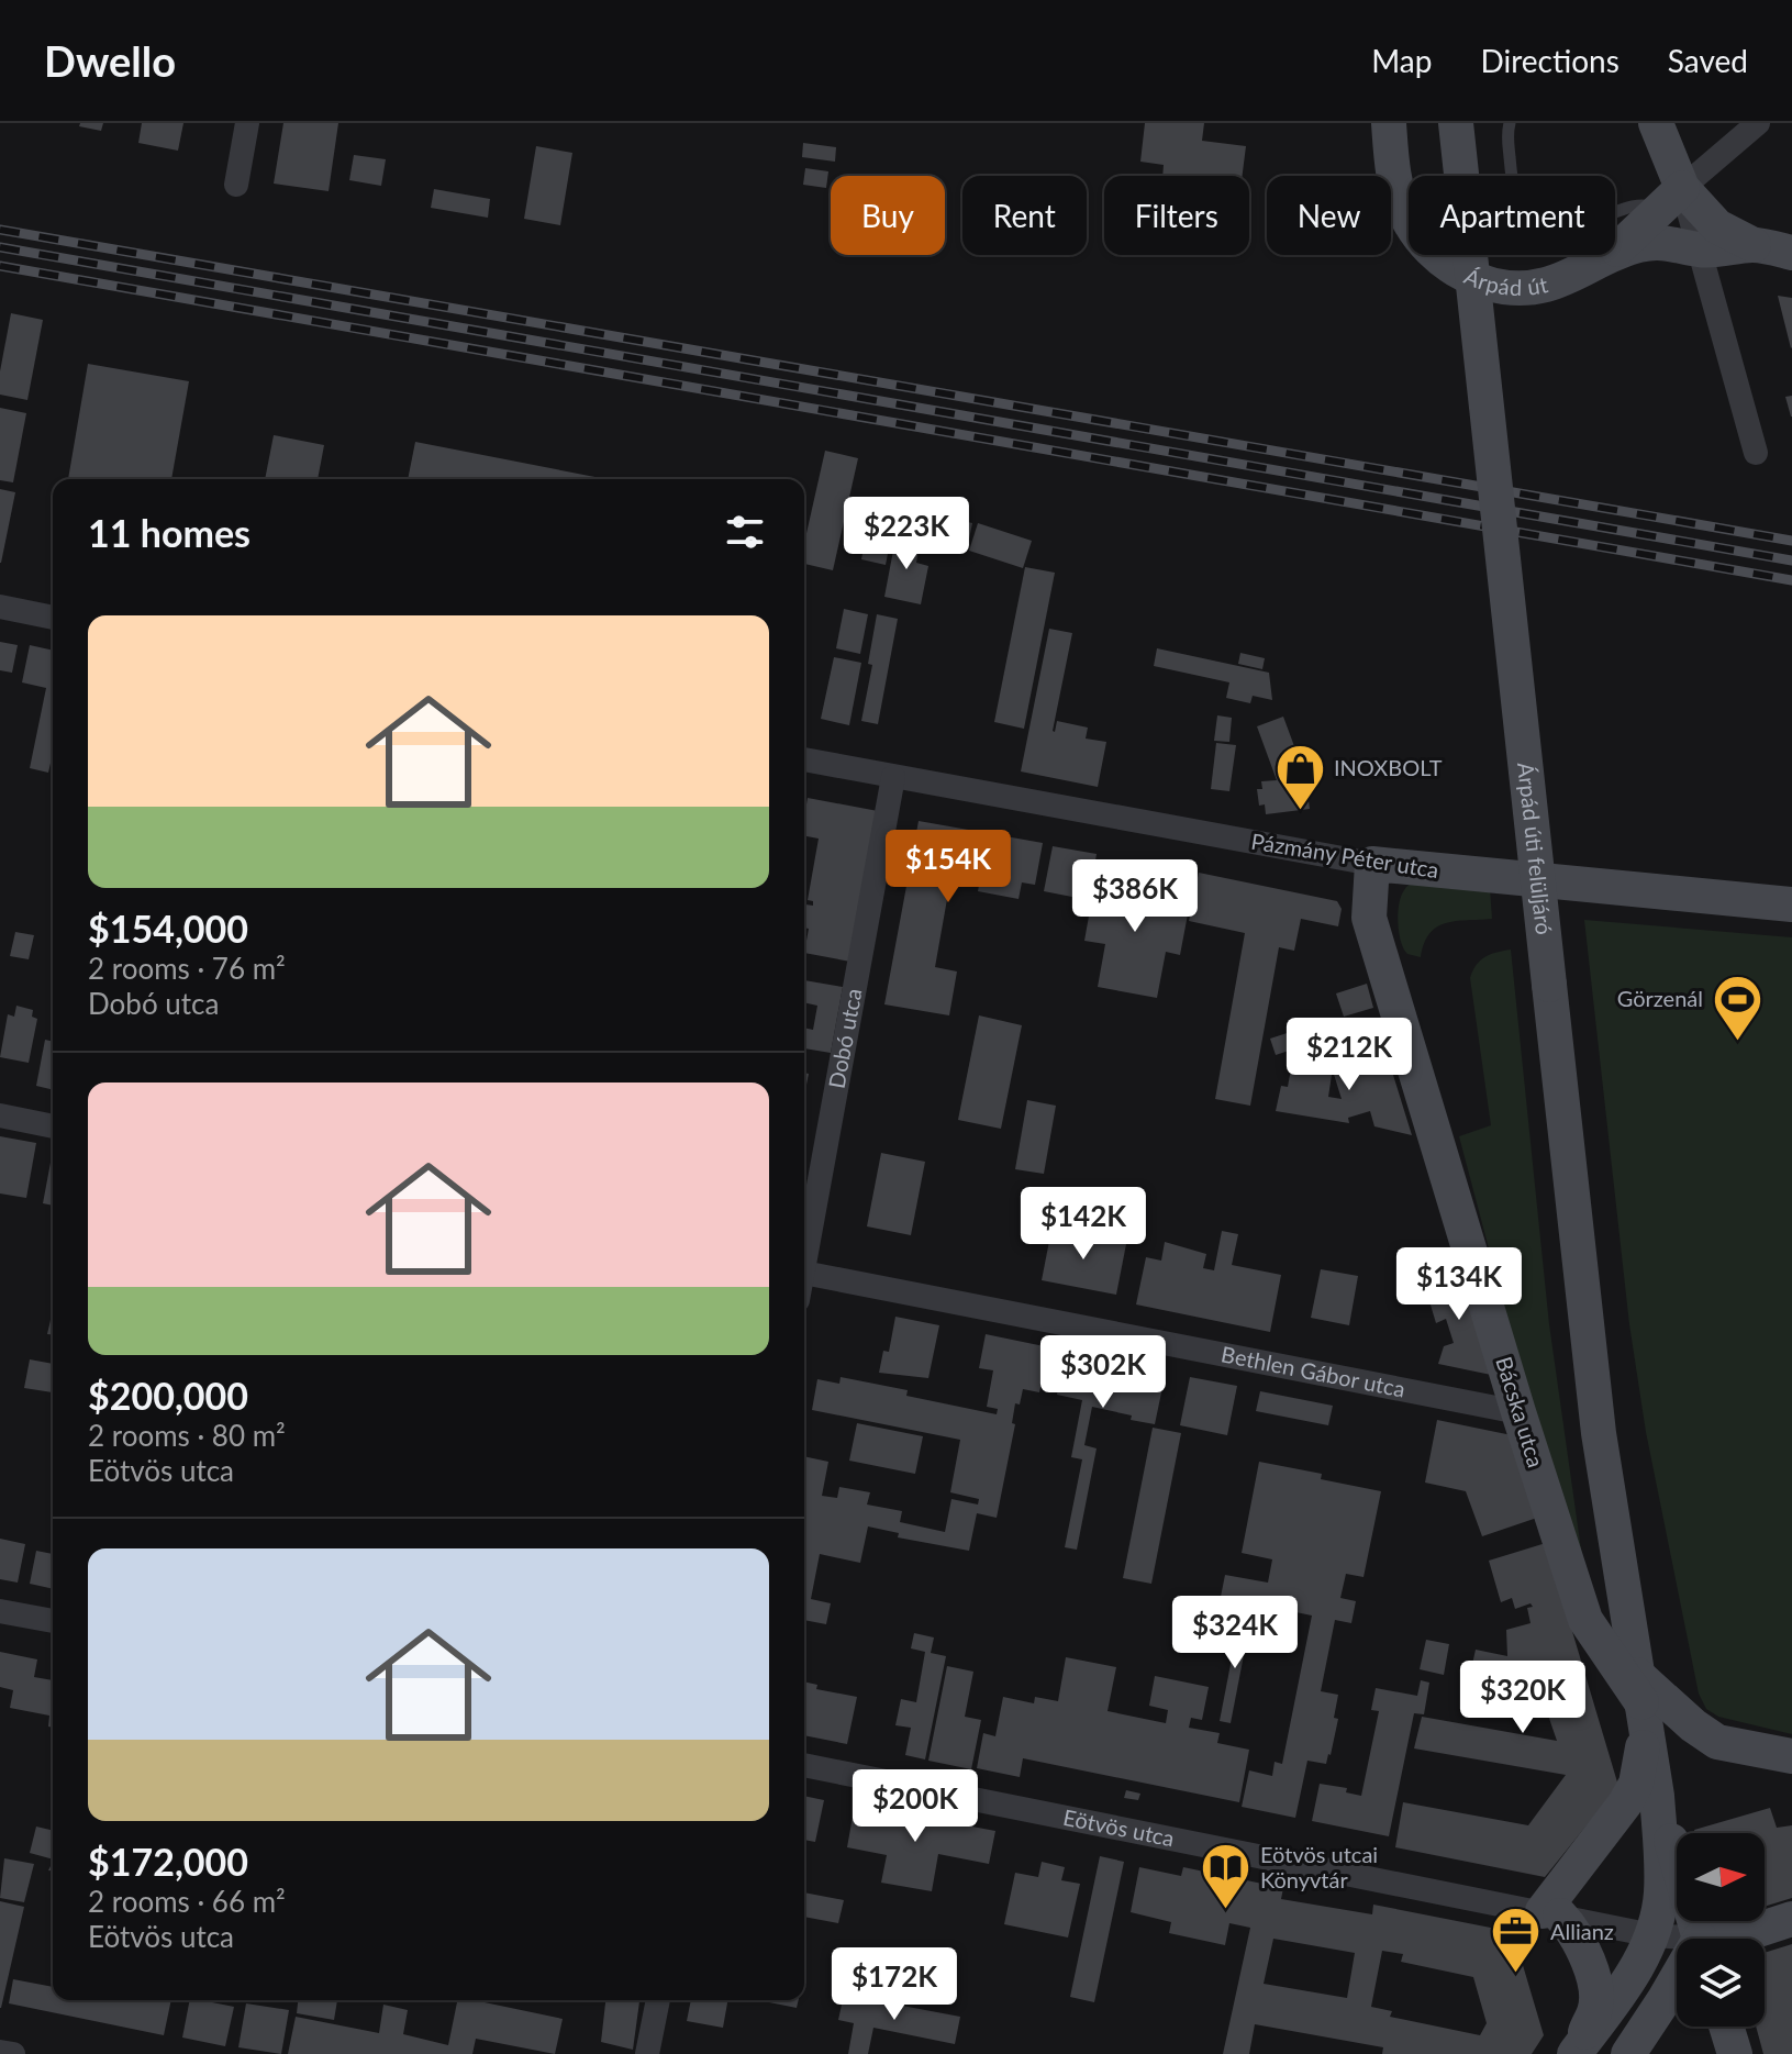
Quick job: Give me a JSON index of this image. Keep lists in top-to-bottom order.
{
  "streets": {
    "main road": [
      "Árpád út",
      "Árpád úti felüljáró",
      "Pázmány Péter utca",
      "Bácska utca"
    ],
    "street": ["Dobó utca", "Bethlen Gábor utca", "Eötvös utca"]
  },
  "crossings": [
    ["Árpád úti felüljáró", "Bácska utca"],
    ["Pázmány Péter utca", "Dobó utca"],
    ["Pázmány Péter utca", "Bácska utca"],
    ["Bethlen Gábor utca", "Bácska utca"],
    ["Bácska utca", "Eötvös utca"]
  ],
  "places": {
    "shop": ["INOXBOLT"],
    "sports": ["Görzenál"],
    "library": ["Eötvös utcai Könyvtár"],
    "office": ["Allianz"]
  },
  "north": "right",
  "page": {
    "header": "Dwello",
    "nav": ["Map", "Directions", "Saved"],
    "chip": [
      "Buy",
      "Rent",
      "Filters",
      "New",
      "Apartment"
    ],
    "heading": "11 homes",
    "price": [
      "$223K",
      "$154K",
      "$386K",
      "$212K",
      "$142K",
      "$134K",
      "$302K",
      "$324K",
      "$320K",
      "$200K",
      "$172K"
    ],
    "list": [
      {
        "name": "$154,000",
        "note": "2 rooms · 76 m² · Dobó utca"
      },
      {
        "name": "$200,000",
        "note": "2 rooms · 80 m² · Eötvös utca"
      },
      {
        "name": "$172,000",
        "note": "2 rooms · 66 m² · Eötvös utca"
      }
    ]
  }
}
